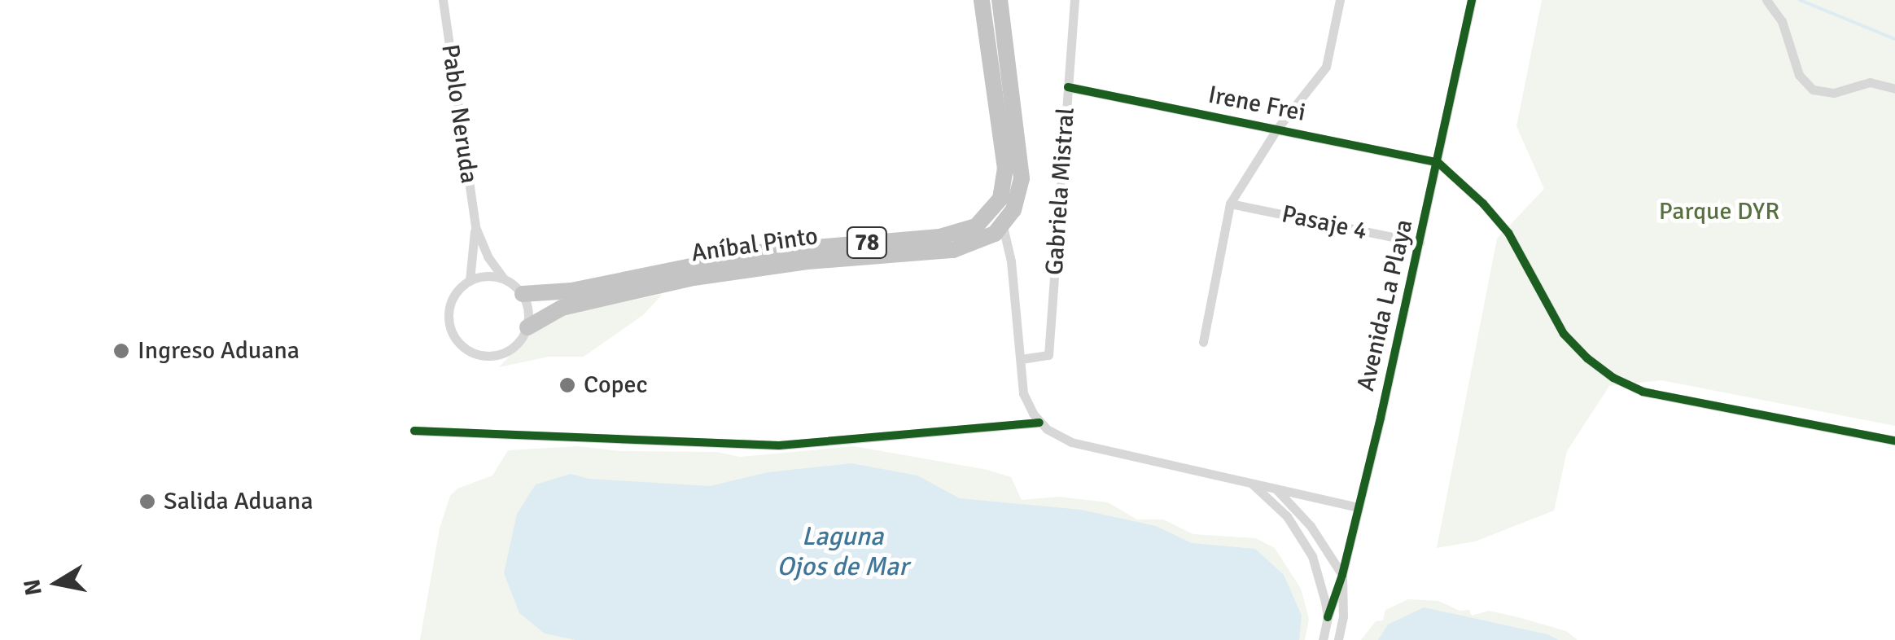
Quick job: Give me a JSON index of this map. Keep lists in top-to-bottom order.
{
  "streets": {
    "highway": ["78", "Aníbal Pinto"],
    "street": [
      "Irene Frei",
      "Pablo Neruda",
      "Gabriela Mistral",
      "Pasaje 4",
      "Avenida La Playa"
    ]
  },
  "crossings": [
    ["Irene Frei", "Gabriela Mistral"],
    ["Irene Frei", "Avenida La Playa"],
    ["Pablo Neruda", "Aníbal Pinto"],
    ["Pasaje 4", "Avenida La Playa"]
  ],
  "water": ["Laguna Ojos de Mar"],
  "parks": ["Parque DYR"],
  "places": ["Ingreso Aduana", "Copec", "Salida Aduana"],
  "north": "left"
}
